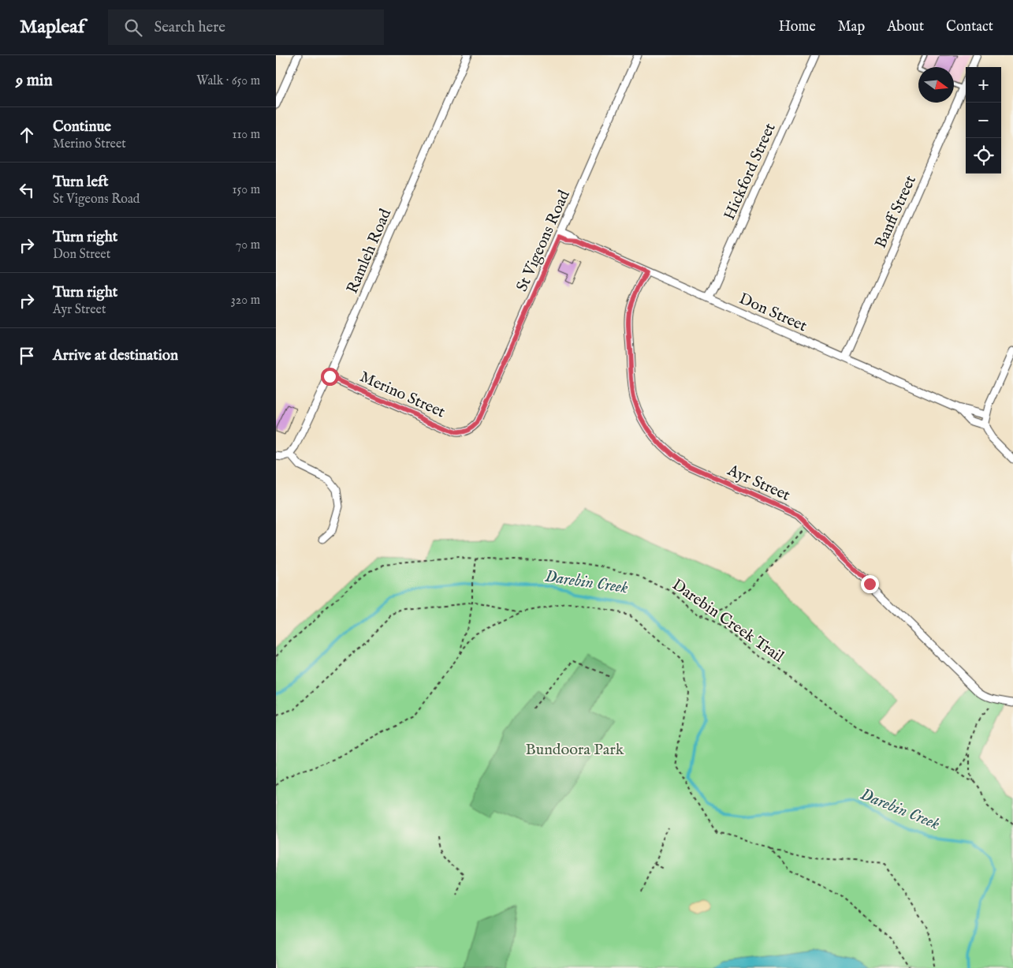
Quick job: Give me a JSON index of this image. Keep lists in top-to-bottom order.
{
  "streets": {
    "street": [
      "Hickford Street",
      "Banff Street",
      "St Vigeons Road",
      "Ramleh Road",
      "Don Street",
      "Merino Street",
      "Ayr Street"
    ],
    "path": ["Darebin Creek Trail"]
  },
  "crossings": [
    ["Hickford Street", "Don Street"],
    ["Banff Street", "Don Street"],
    ["St Vigeons Road", "Don Street"],
    ["St Vigeons Road", "Merino Street"],
    ["Ramleh Road", "Merino Street"],
    ["Don Street", "Ayr Street"]
  ],
  "water": ["Darebin Creek"],
  "parks": ["Bundoora Park"],
  "north": "right",
  "page": {
    "header": "Mapleaf",
    "search": "Search here",
    "nav": [
      "Home",
      "Map",
      "About",
      "Contact"
    ],
    "heading": ["9 min", "Walk · 650 m"],
    "map_buttons": ["+", "−"],
    "list": [
      ["Continue", "Merino Street", "110 m"],
      ["Turn left", "St Vigeons Road", "150 m"],
      ["Turn right", "Don Street", "70 m"],
      ["Turn right", "Ayr Street", "320 m"],
      "Arrive at destination"
    ]
  }
}
